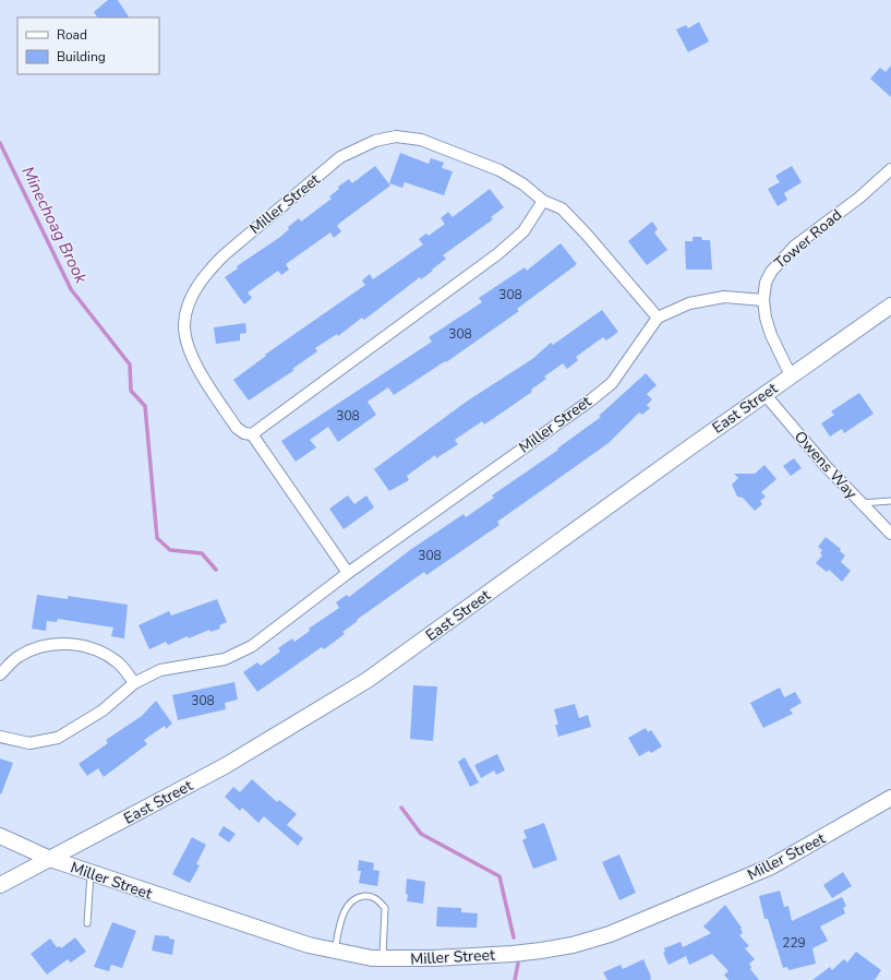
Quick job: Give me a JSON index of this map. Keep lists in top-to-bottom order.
{
  "streets": {
    "main road": ["Miller Street", "East Street"],
    "street": ["Tower Road", "Owens Way"]
  },
  "crossings": [
    ["Miller Street", "East Street"],
    ["Tower Road", "East Street"],
    ["East Street", "Owens Way"]
  ],
  "water": ["Minechoag Brook"],
  "house_numbers": [
    "308",
    "308",
    "308",
    "308",
    "308",
    "229"
  ],
  "legend": ["Road", "Building"]
}
